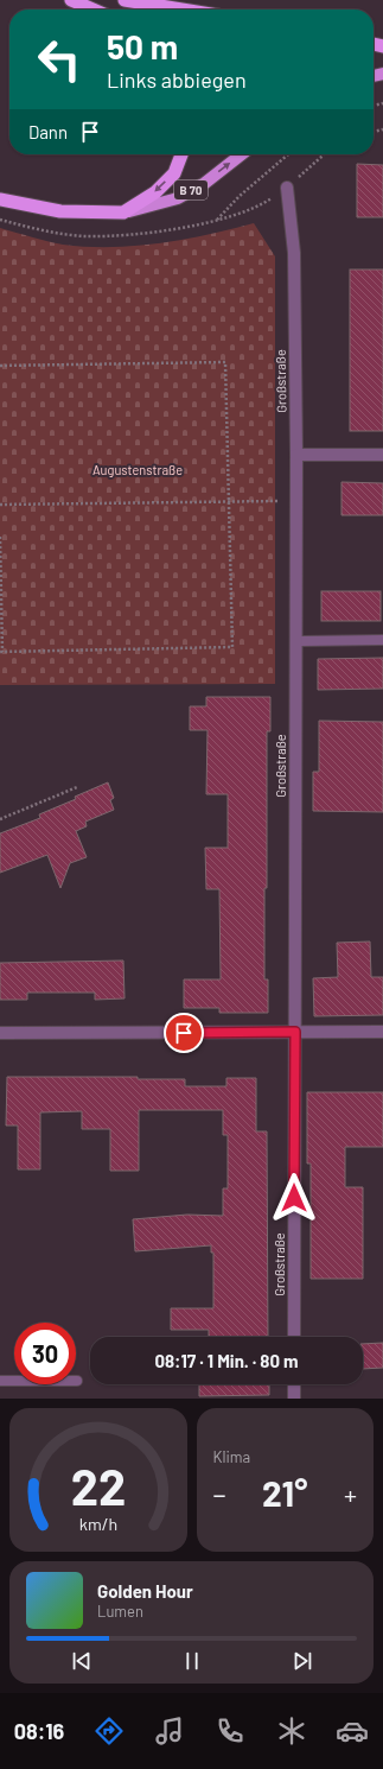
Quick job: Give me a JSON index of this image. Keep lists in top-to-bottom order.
{
  "streets": {
    "highway": ["B 70"],
    "street": ["Großstraße"]
  },
  "parks": ["Augustenstraße"],
  "page": {
    "turn": ["50 m", "Links abbiegen"],
    "then": "Dann",
    "limit": "30",
    "trip": "08:17 · 1 Min. · 80 m",
    "tile": "Klima",
    "heat": ["−", "21°", "+"],
    "song": ["Golden Hour", "Lumen"],
    "tabs": "08:16",
    "gauge": ["22", "km/h"]
  }
}
